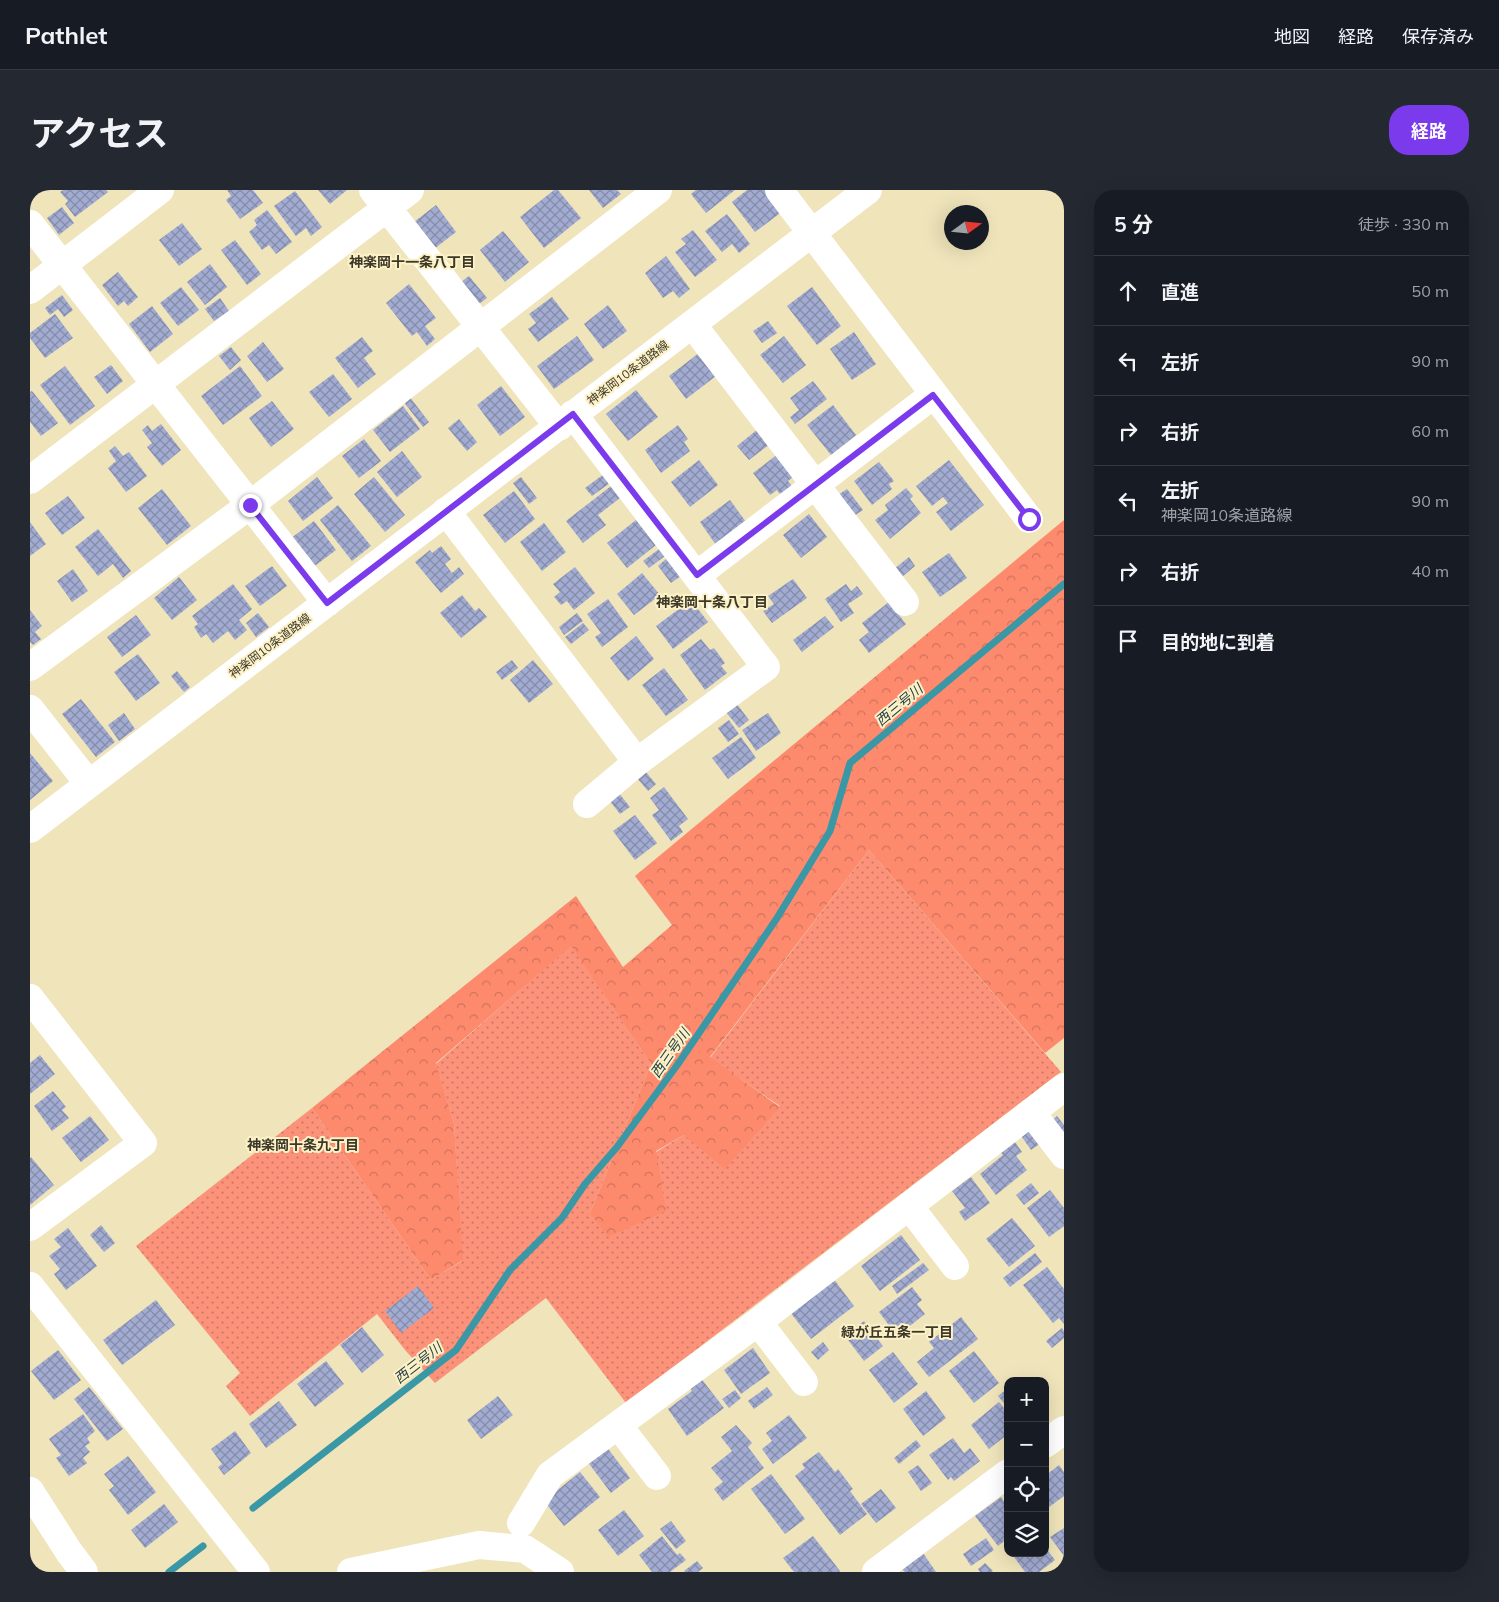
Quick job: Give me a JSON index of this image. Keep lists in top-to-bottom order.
{
  "streets": {
    "street": ["神楽岡10条道路線"]
  },
  "districts": [
    "神楽岡十一条八丁目",
    "神楽岡十条八丁目",
    "神楽岡十条九丁目",
    "緑が丘五条一丁目"
  ],
  "water": ["西三号川"],
  "north": "right",
  "page": {
    "header": "Pathlet",
    "nav": ["地図", "経路", "保存済み"],
    "title": "アクセス",
    "buttons": "経路",
    "heading": ["5 分", "徒歩 · 330 m"],
    "list": [
      ["直進", "50 m"],
      ["左折", "90 m"],
      ["右折", "60 m"],
      ["左折", "神楽岡10条道路線", "90 m"],
      ["右折", "40 m"],
      "目的地に到着"
    ],
    "map_buttons": ["+", "−"]
  }
}
